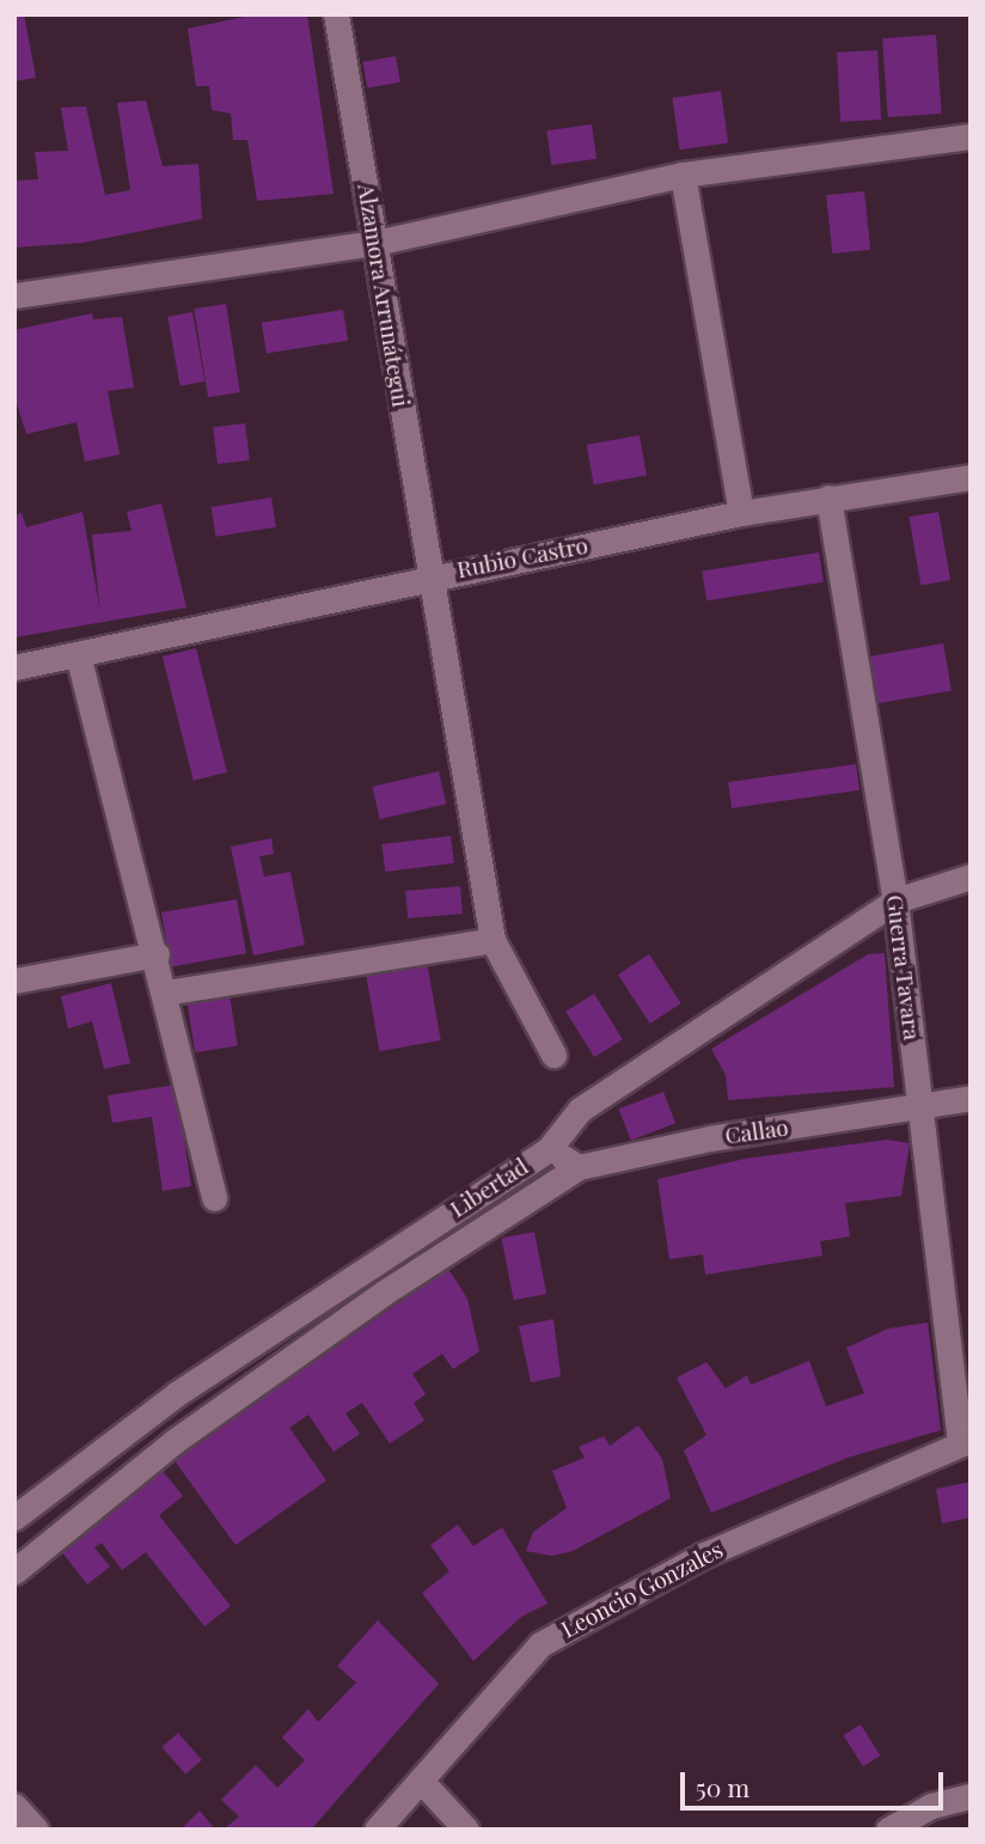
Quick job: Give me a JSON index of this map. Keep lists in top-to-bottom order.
{
  "streets": {
    "street": [
      "Alzamora Arrunátegui",
      "Rubio Castro",
      "Guerra Tavara",
      "Callao",
      "Libertad",
      "Leoncio Gonzales"
    ]
  },
  "crossings": [
    ["Alzamora Arrunátegui", "Rubio Castro"],
    ["Rubio Castro", "Guerra Tavara"],
    ["Guerra Tavara", "Callao"],
    ["Guerra Tavara", "Libertad"],
    ["Guerra Tavara", "Leoncio Gonzales"]
  ],
  "scale_bar": "50 m"
}
